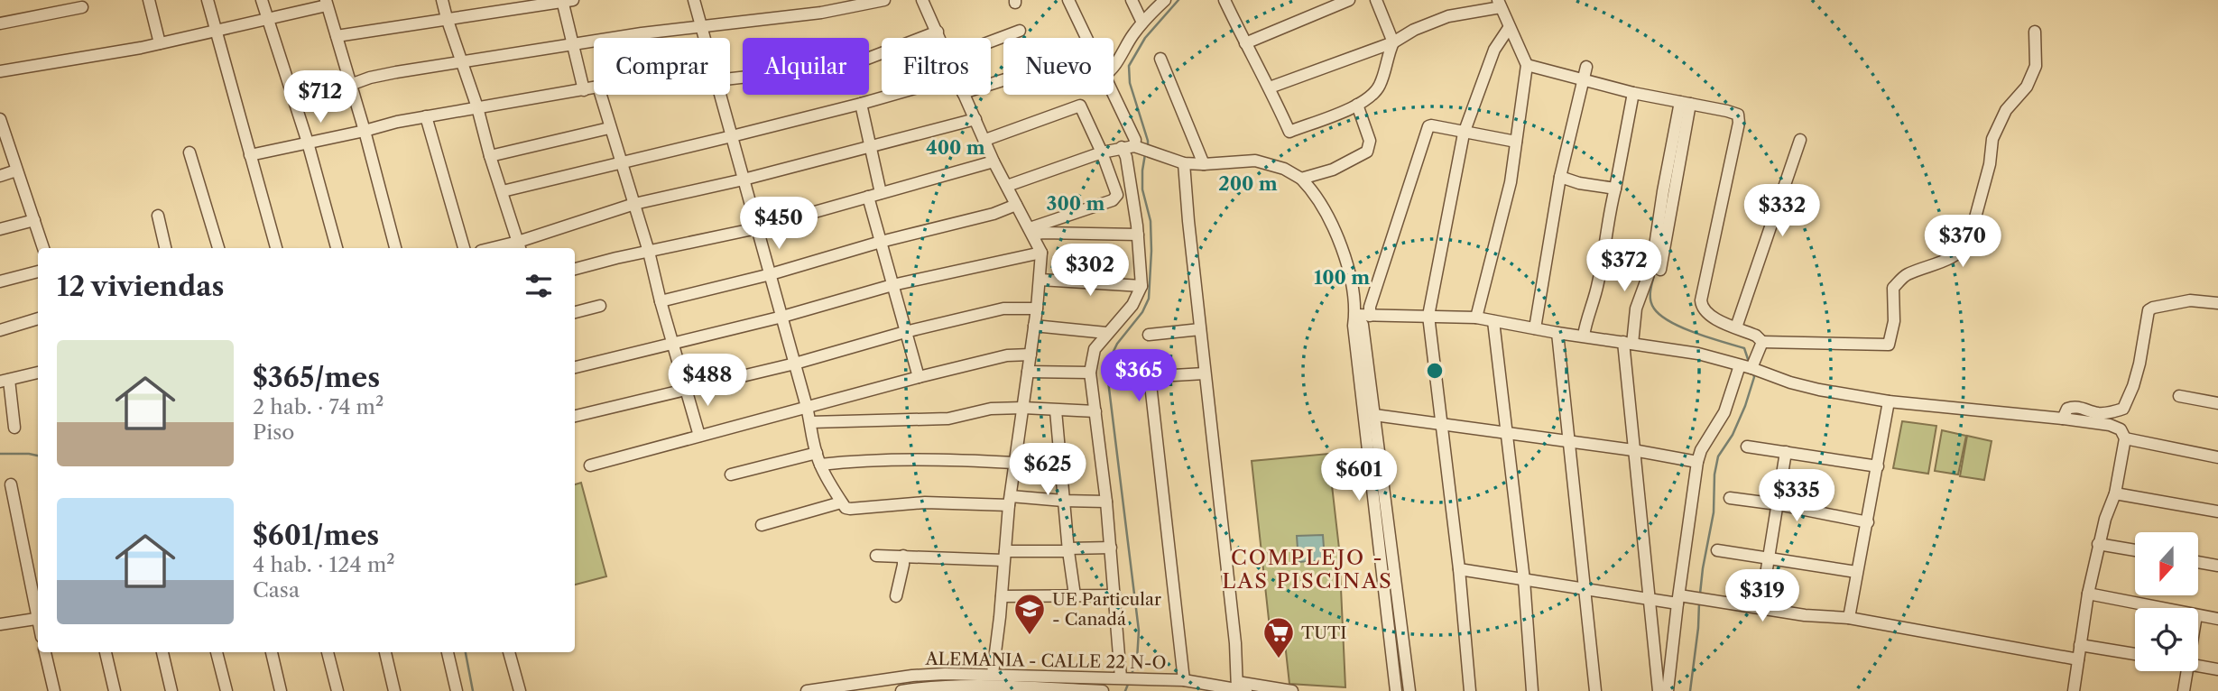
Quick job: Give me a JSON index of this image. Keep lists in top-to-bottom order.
{
  "streets": {
    "street": ["ALEMANIA - CALLE 22 N-O"]
  },
  "districts": ["COMPLEJO - LAS PISCINAS"],
  "places": {
    "school or university": ["UE Particular - Canadá"],
    "supermarket": ["TUTI"]
  },
  "north": "bottom",
  "page": {
    "chip": [
      "Comprar",
      "Alquilar",
      "Filtros",
      "Nuevo"
    ],
    "price": [
      "$712",
      "$332",
      "$450",
      "$370",
      "$372",
      "$302",
      "$365",
      "$488",
      "$625",
      "$601",
      "$335",
      "$319"
    ],
    "heading": "12 viviendas",
    "list": [
      {
        "name": "$365/mes",
        "note": "2 hab. · 74 m² · Piso"
      },
      {
        "name": "$601/mes",
        "note": "4 hab. · 124 m² · Casa"
      }
    ]
  },
  "rings": [
    "400 m",
    "200 m",
    "300 m",
    "100 m"
  ]
}
